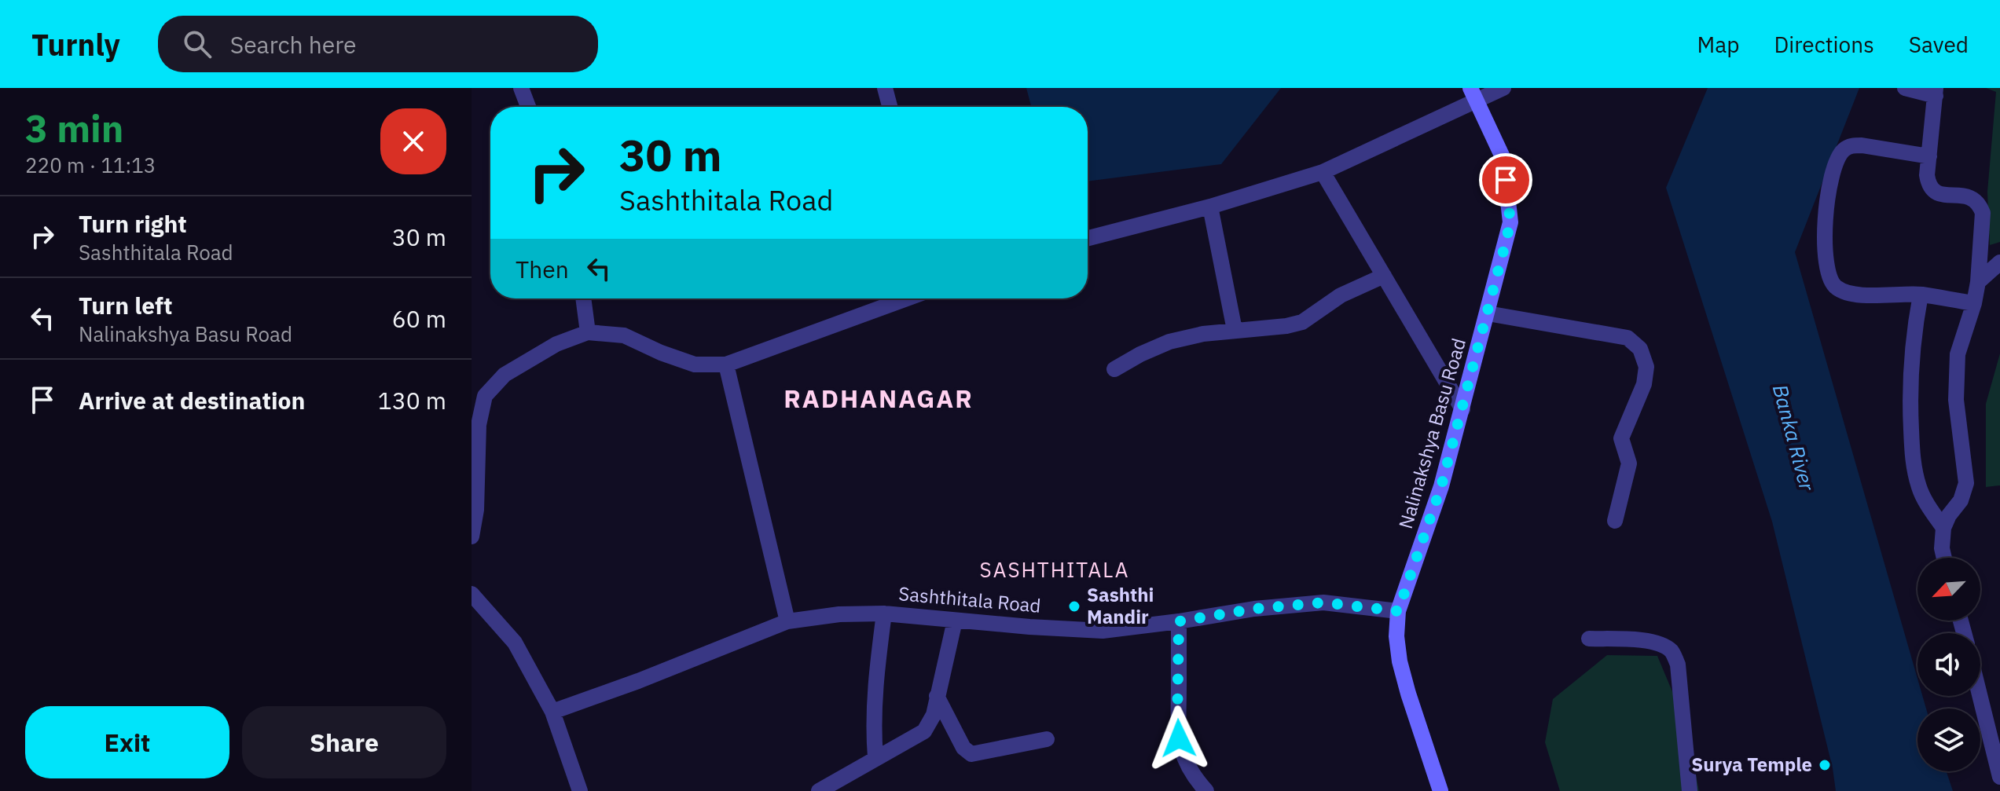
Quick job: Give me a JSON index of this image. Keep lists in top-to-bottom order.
{
  "streets": {
    "street": ["Nalinakshya Basu Road", "Sashthitala Road"]
  },
  "crossings": [
    ["Nalinakshya Basu Road", "Sashthitala Road"]
  ],
  "districts": ["RADHANAGAR", "SASHTHITALA"],
  "water": ["Banka River"],
  "places": ["Sashthi Mandir", "Surya Temple"],
  "north": "bottom left",
  "page": {
    "header": "Turnly",
    "search": "Search here",
    "nav": ["Map", "Directions", "Saved"],
    "heading": ["3 min", "220 m · 11:13"],
    "turn": ["30 m", "Sashthitala Road"],
    "list": [
      {
        "name": "Turn right",
        "note": "Sashthitala Road",
        "value": "30 m"
      },
      {
        "name": "Turn left",
        "note": "Nalinakshya Basu Road",
        "value": "60 m"
      },
      {
        "name": "Arrive at destination",
        "value": "130 m"
      }
    ],
    "then": "Then",
    "buttons": ["Exit", "Share"]
  }
}
